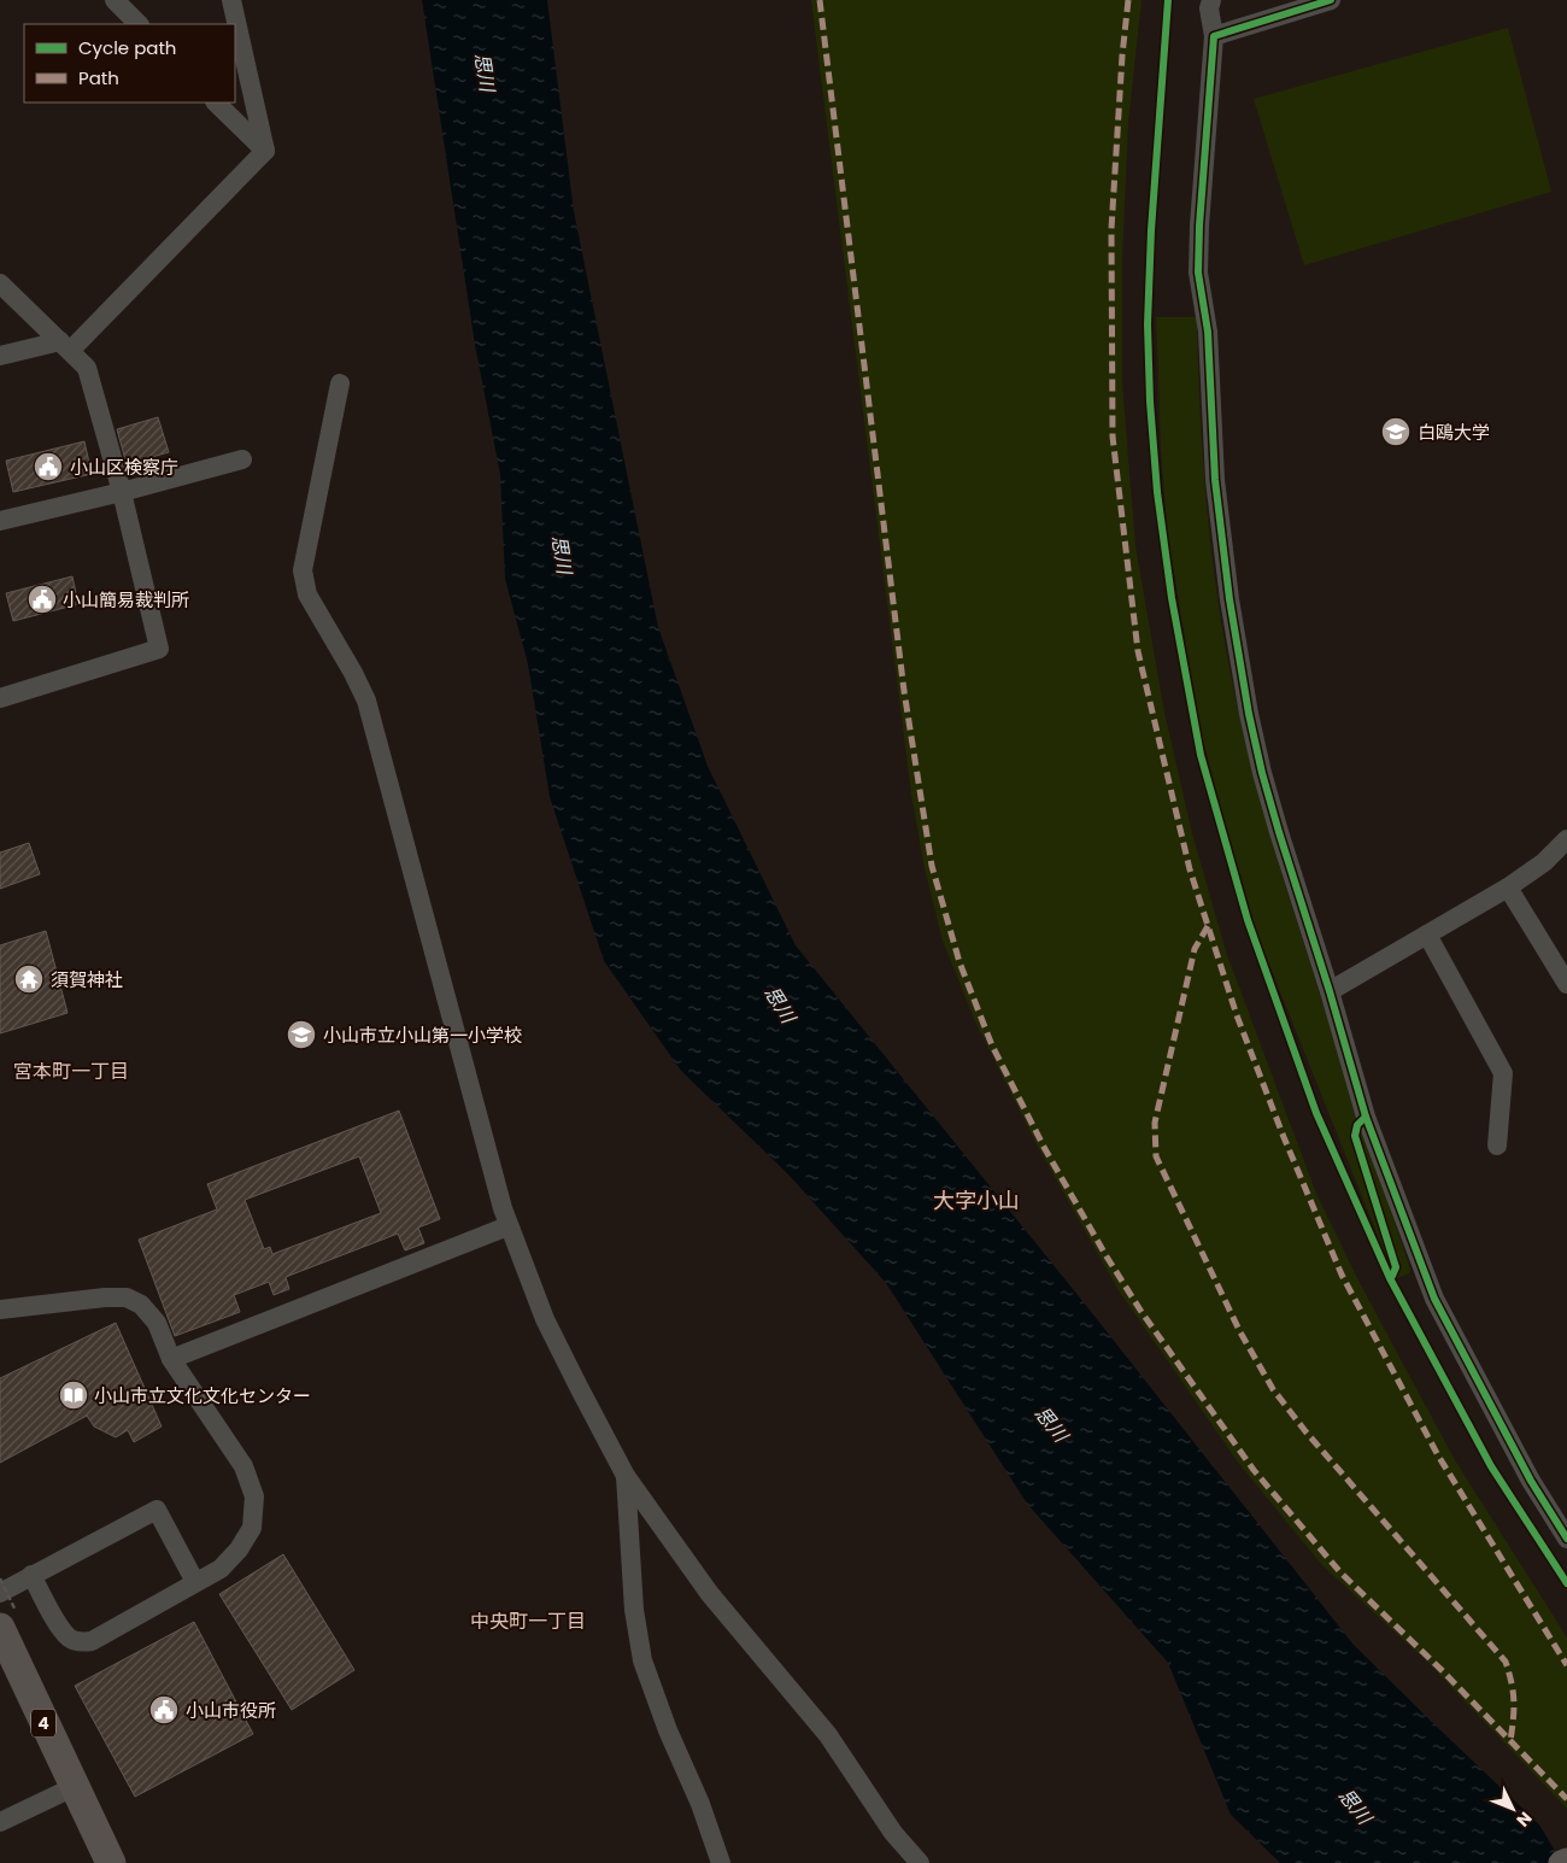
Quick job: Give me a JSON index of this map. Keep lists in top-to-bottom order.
{
  "streets": {
    "highway": ["4"]
  },
  "districts": ["宮本町一丁目", "大字小山", "中央町一丁目"],
  "water": ["思川"],
  "places": {
    "school or university": ["白鴎大学", "小山市立小山第一小学校"],
    "public building": ["小山区検察庁", "小山簡易裁判所", "小山市役所"],
    "temple": ["須賀神社"],
    "library": ["小山市立文化文化センター"]
  },
  "legend": ["Cycle path", "Path"],
  "north": "bottom right"
}
